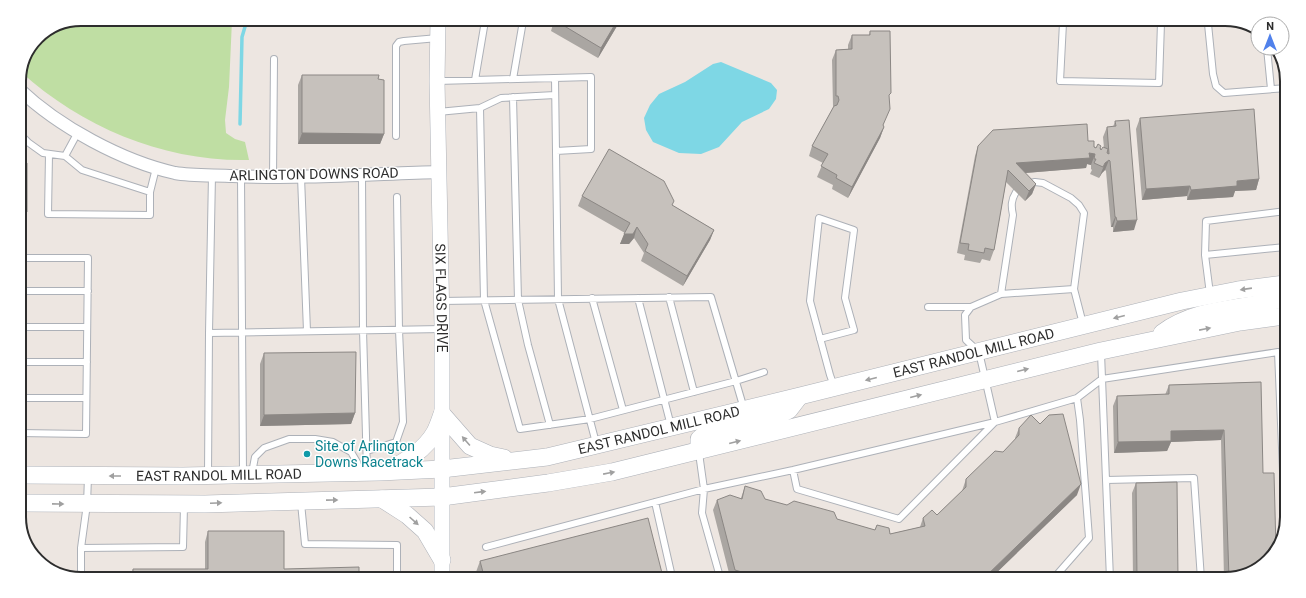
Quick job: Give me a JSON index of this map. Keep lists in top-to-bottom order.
{
  "streets": {
    "main road": ["EAST RANDOL MILL ROAD"],
    "street": ["ARLINGTON DOWNS ROAD", "SIX FLAGS DRIVE"]
  },
  "crossings": [
    ["ARLINGTON DOWNS ROAD", "SIX FLAGS DRIVE"],
    ["SIX FLAGS DRIVE", "EAST RANDOL MILL ROAD"]
  ],
  "places": ["Site of Arlington Downs Racetrack"],
  "north": "top"
}
